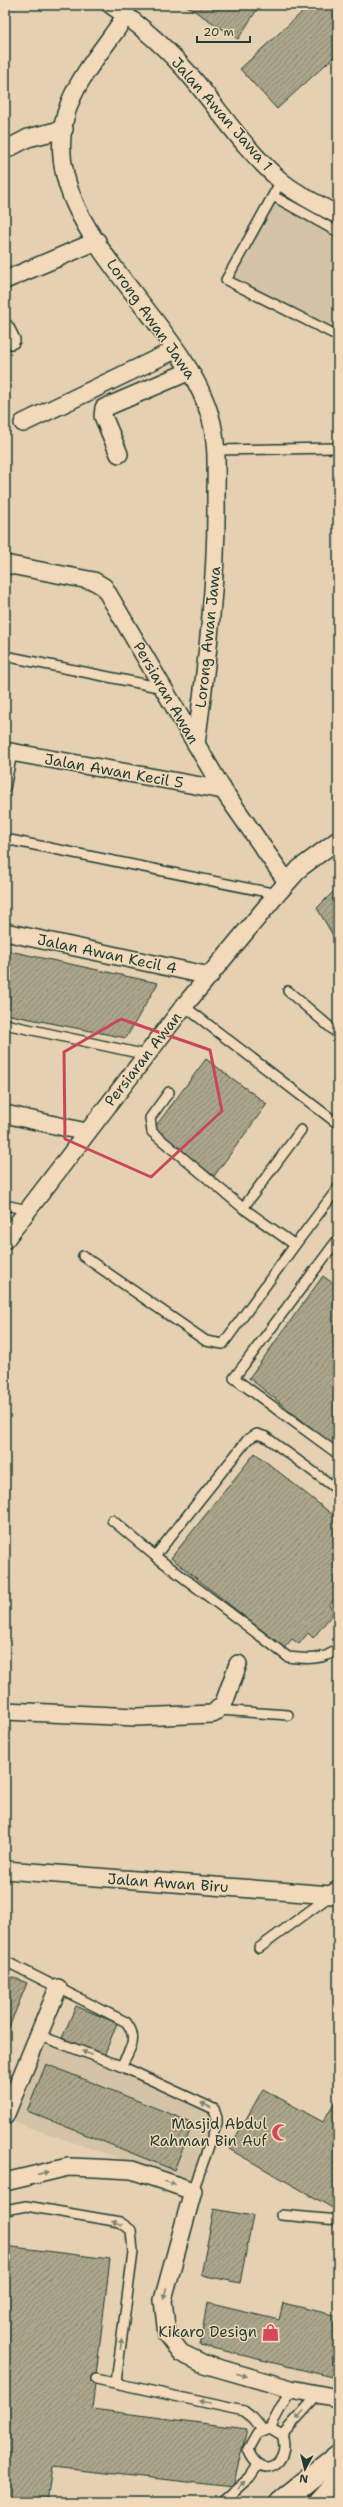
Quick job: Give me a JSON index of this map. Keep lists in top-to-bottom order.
{
  "streets": {
    "street": [
      "Jalan Awan Jawa 1",
      "Lorong Awan Jawa",
      "Persiaran Awan",
      "Jalan Awan Kecil 5",
      "Jalan Awan Kecil 4",
      "Jalan Awan Biru"
    ]
  },
  "crossings": [
    ["Jalan Awan Jawa 1", "Lorong Awan Jawa"],
    ["Lorong Awan Jawa", "Persiaran Awan"],
    ["Persiaran Awan", "Jalan Awan Kecil 5"],
    ["Persiaran Awan", "Jalan Awan Kecil 4"]
  ],
  "places": {
    "mosque": ["Masjid Abdul Rahman Bin Auf"],
    "shop": ["Kikaro Design"]
  },
  "scale_bar": "20 m",
  "north": "bottom"
}
